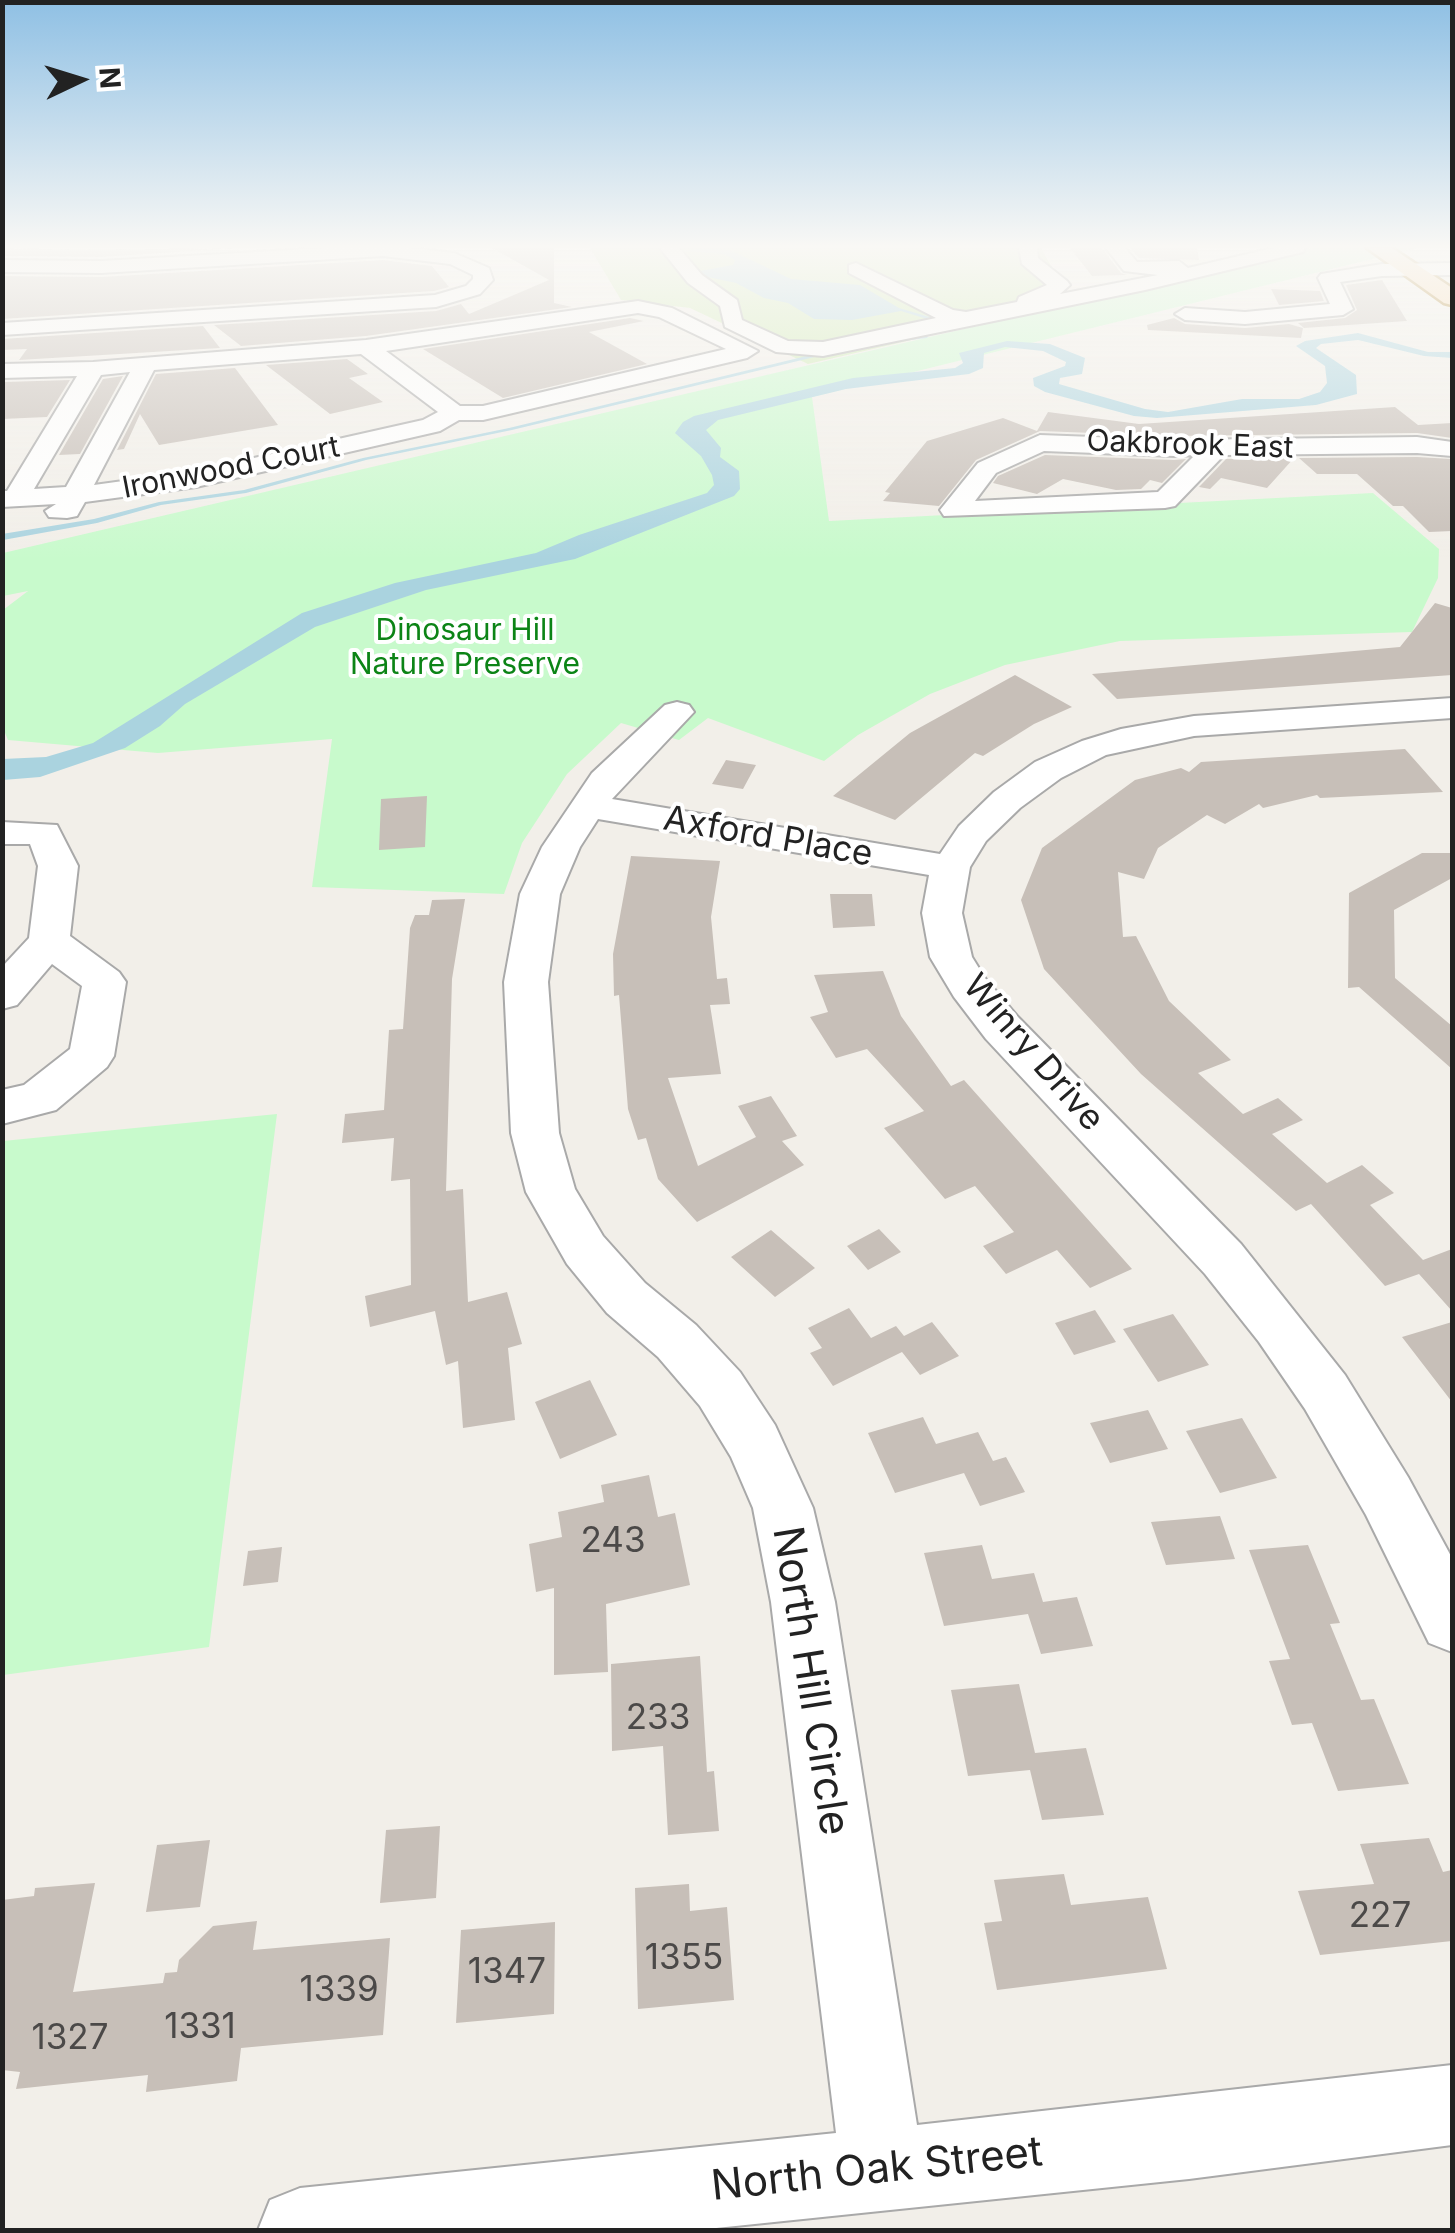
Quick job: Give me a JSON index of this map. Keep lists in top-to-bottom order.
{
  "streets": {
    "street": [
      "Oakbrook East",
      "Ironwood Court",
      "Axford Place",
      "Winry Drive",
      "North Hill Circle",
      "North Oak Street"
    ]
  },
  "crossings": [
    ["Axford Place", "Winry Drive"],
    ["Axford Place", "North Hill Circle"],
    ["North Hill Circle", "North Oak Street"]
  ],
  "parks": ["Dinosaur Hill Nature Preserve"],
  "house_numbers": [
    "243",
    "233",
    "227",
    "1355",
    "1347",
    "1339",
    "1331",
    "1327"
  ],
  "north": "right"
}
